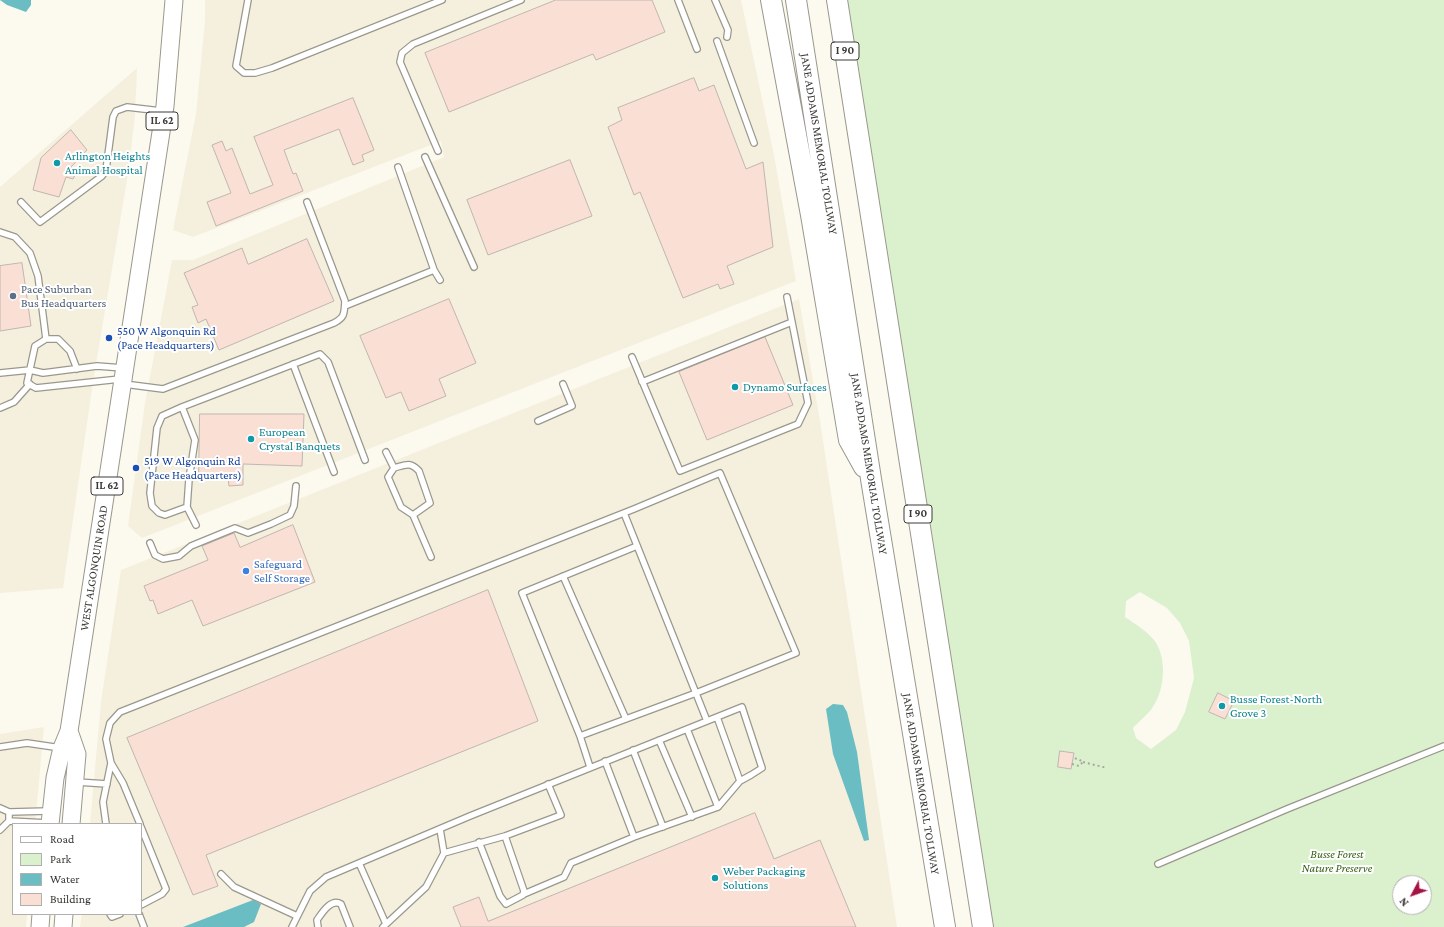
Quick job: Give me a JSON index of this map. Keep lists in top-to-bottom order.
{
  "streets": {
    "highway": ["I 90", "JANE ADDAMS MEMORIAL TOLLWAY"],
    "main road": ["IL 62", "WEST ALGONQUIN ROAD"]
  },
  "parks": ["Busse Forest Nature Preserve"],
  "places": [
    "Arlington Heights Animal Hospital",
    "Pace Suburban Bus Headquarters",
    "550 W Algonquin Rd (Pace Headquarters)",
    "Dynamo Surfaces",
    "European Crystal Banquets",
    "519 W Algonquin Rd (Pace Headquarters)",
    "Safeguard Self Storage",
    "Busse Forest-North Grove 3",
    "Weber Packaging Solutions"
  ],
  "legend": [
    "Road",
    "Park",
    "Water",
    "Building"
  ],
  "north": "bottom left"
}
